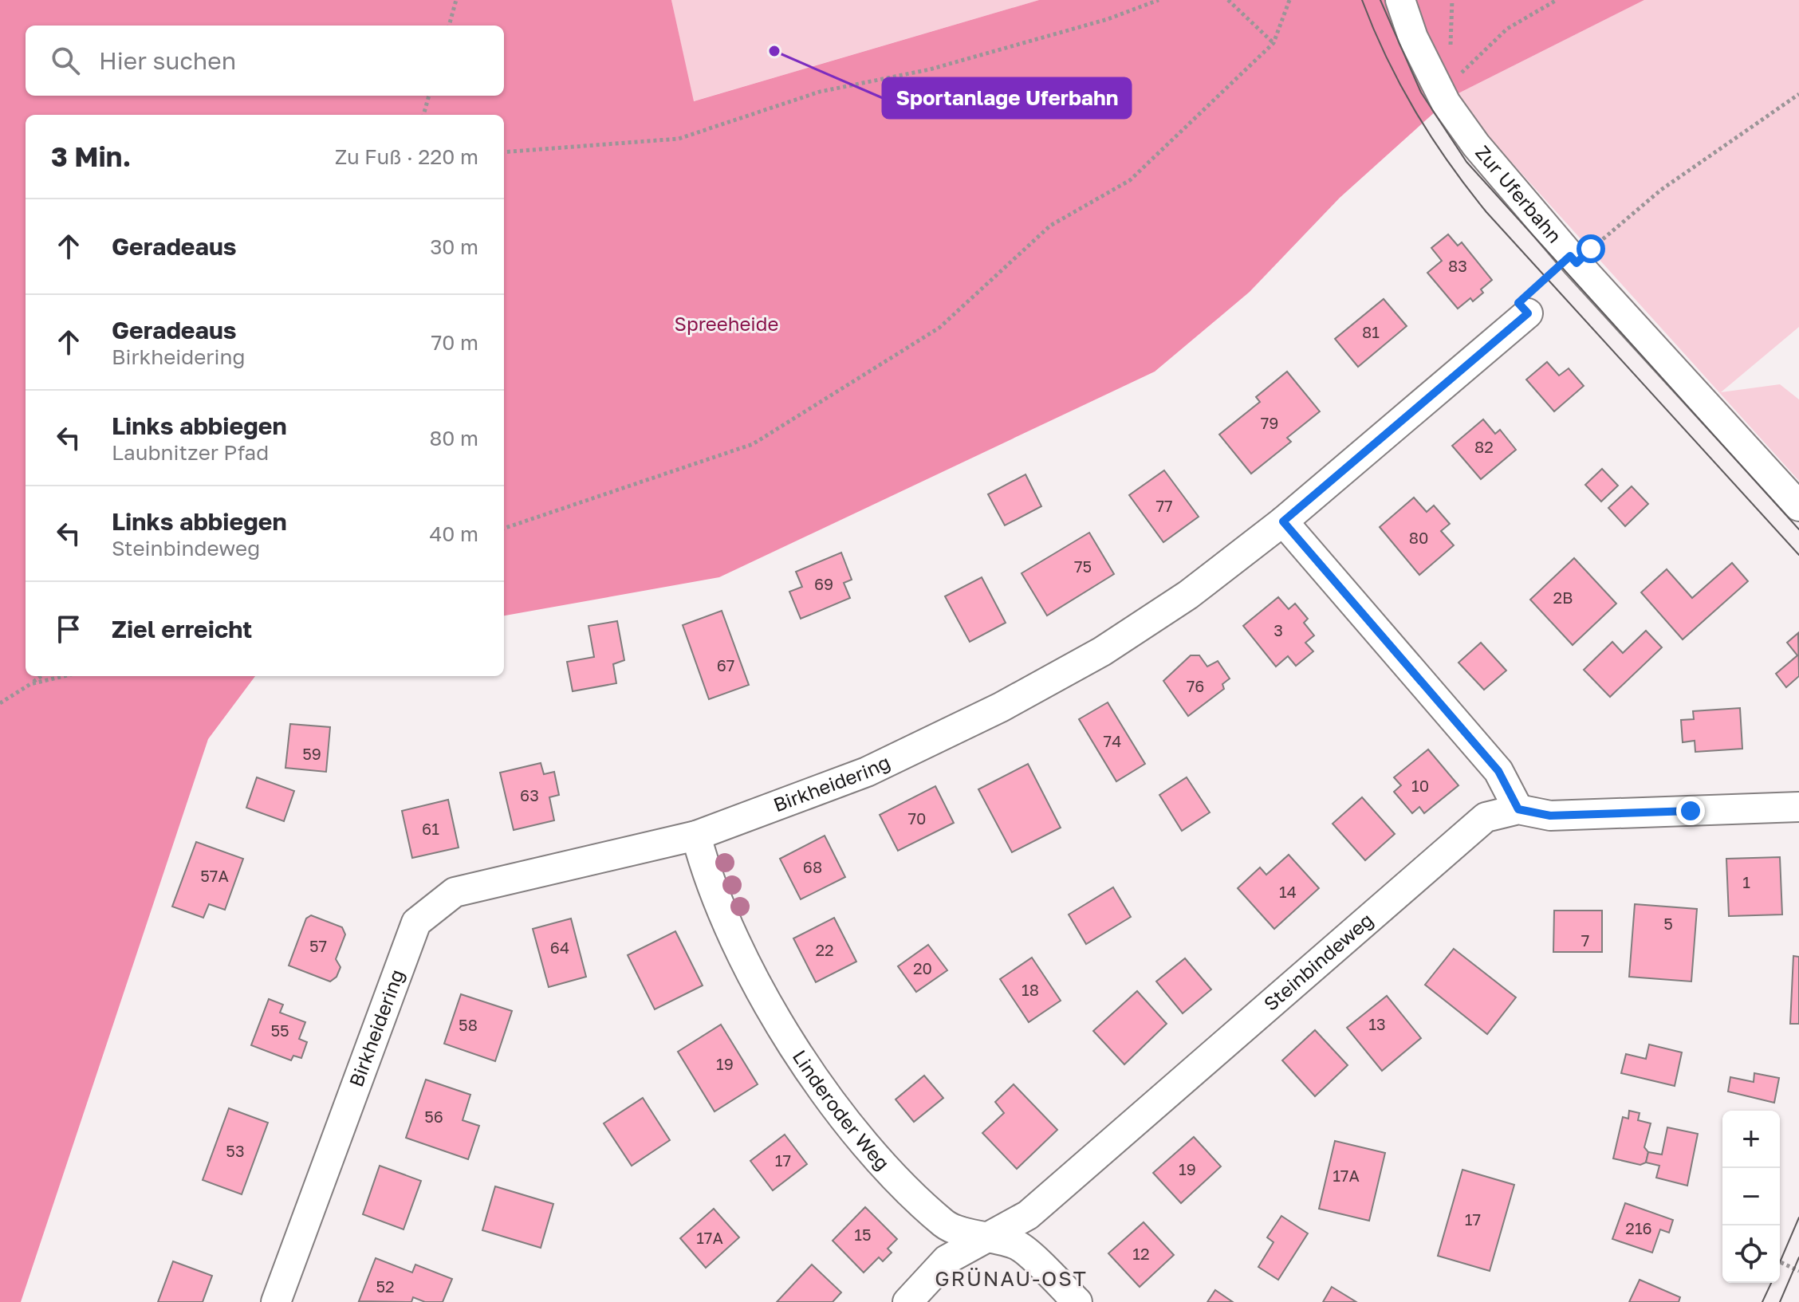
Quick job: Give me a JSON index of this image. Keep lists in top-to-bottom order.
{
  "streets": {
    "street": [
      "Zur Uferbahn",
      "Birkheidering",
      "Steinbindeweg",
      "Linderoder Weg"
    ]
  },
  "crossings": [
    ["Birkheidering", "Linderoder Weg"],
    ["Steinbindeweg", "Linderoder Weg"]
  ],
  "districts": ["GRÜNAU-OST"],
  "parks": ["Spreeheide"],
  "places": ["Sportanlage Uferbahn"],
  "house_numbers": [
    "83",
    "81",
    "79",
    "82",
    "77",
    "80",
    "75",
    "69",
    "2B",
    "3",
    "67",
    "76",
    "74",
    "59",
    "10",
    "63",
    "70",
    "61",
    "68",
    "57A",
    "1",
    "14",
    "5",
    "7",
    "57",
    "64",
    "22",
    "20",
    "18",
    "13",
    "58",
    "55",
    "19",
    "56",
    "53",
    "17",
    "19",
    "17A",
    "17",
    "216",
    "15",
    "17A",
    "12",
    "52"
  ],
  "page": {
    "search": "Hier suchen",
    "heading": ["3 Min.", "Zu Fuß · 220 m"],
    "list": [
      ["Geradeaus", "30 m"],
      ["Geradeaus", "Birkheidering", "70 m"],
      ["Links abbiegen", "Laubnitzer Pfad", "80 m"],
      ["Links abbiegen", "Steinbindeweg", "40 m"],
      "Ziel erreicht"
    ],
    "map_buttons": ["+", "−"]
  }
}
